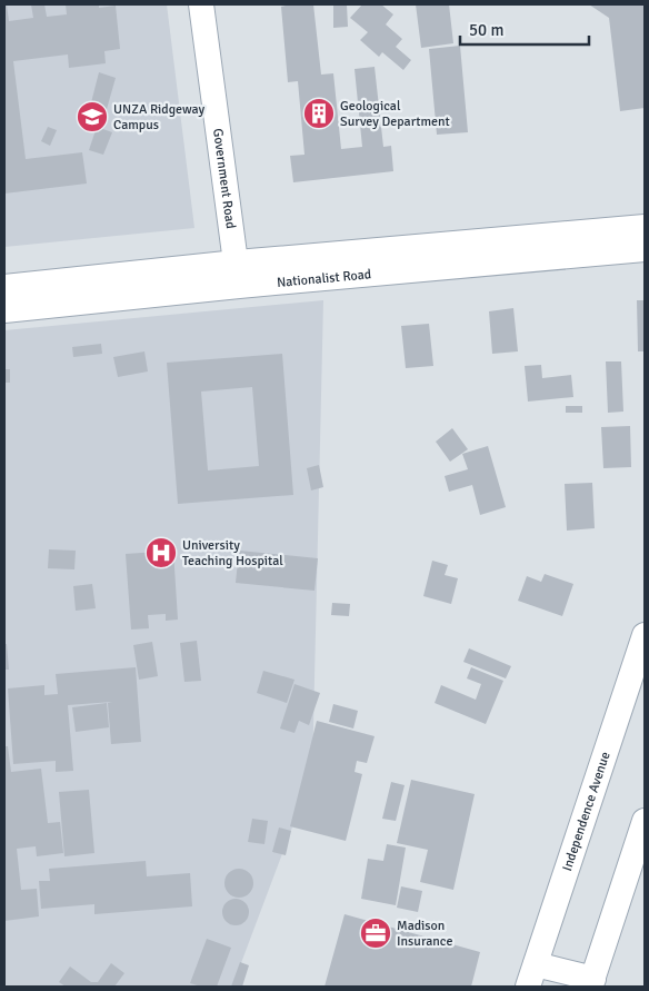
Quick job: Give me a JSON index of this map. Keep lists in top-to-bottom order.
{
  "streets": {
    "main road": ["Government Road", "Nationalist Road", "Independence Avenue"]
  },
  "crossings": [
    ["Government Road", "Nationalist Road"]
  ],
  "places": {
    "building": ["Geological Survey Department"],
    "school or university": ["UNZA Ridgeway Campus"],
    "hospital": ["University Teaching Hospital"],
    "office": ["Madison Insurance"]
  },
  "scale_bar": "50 m"
}
